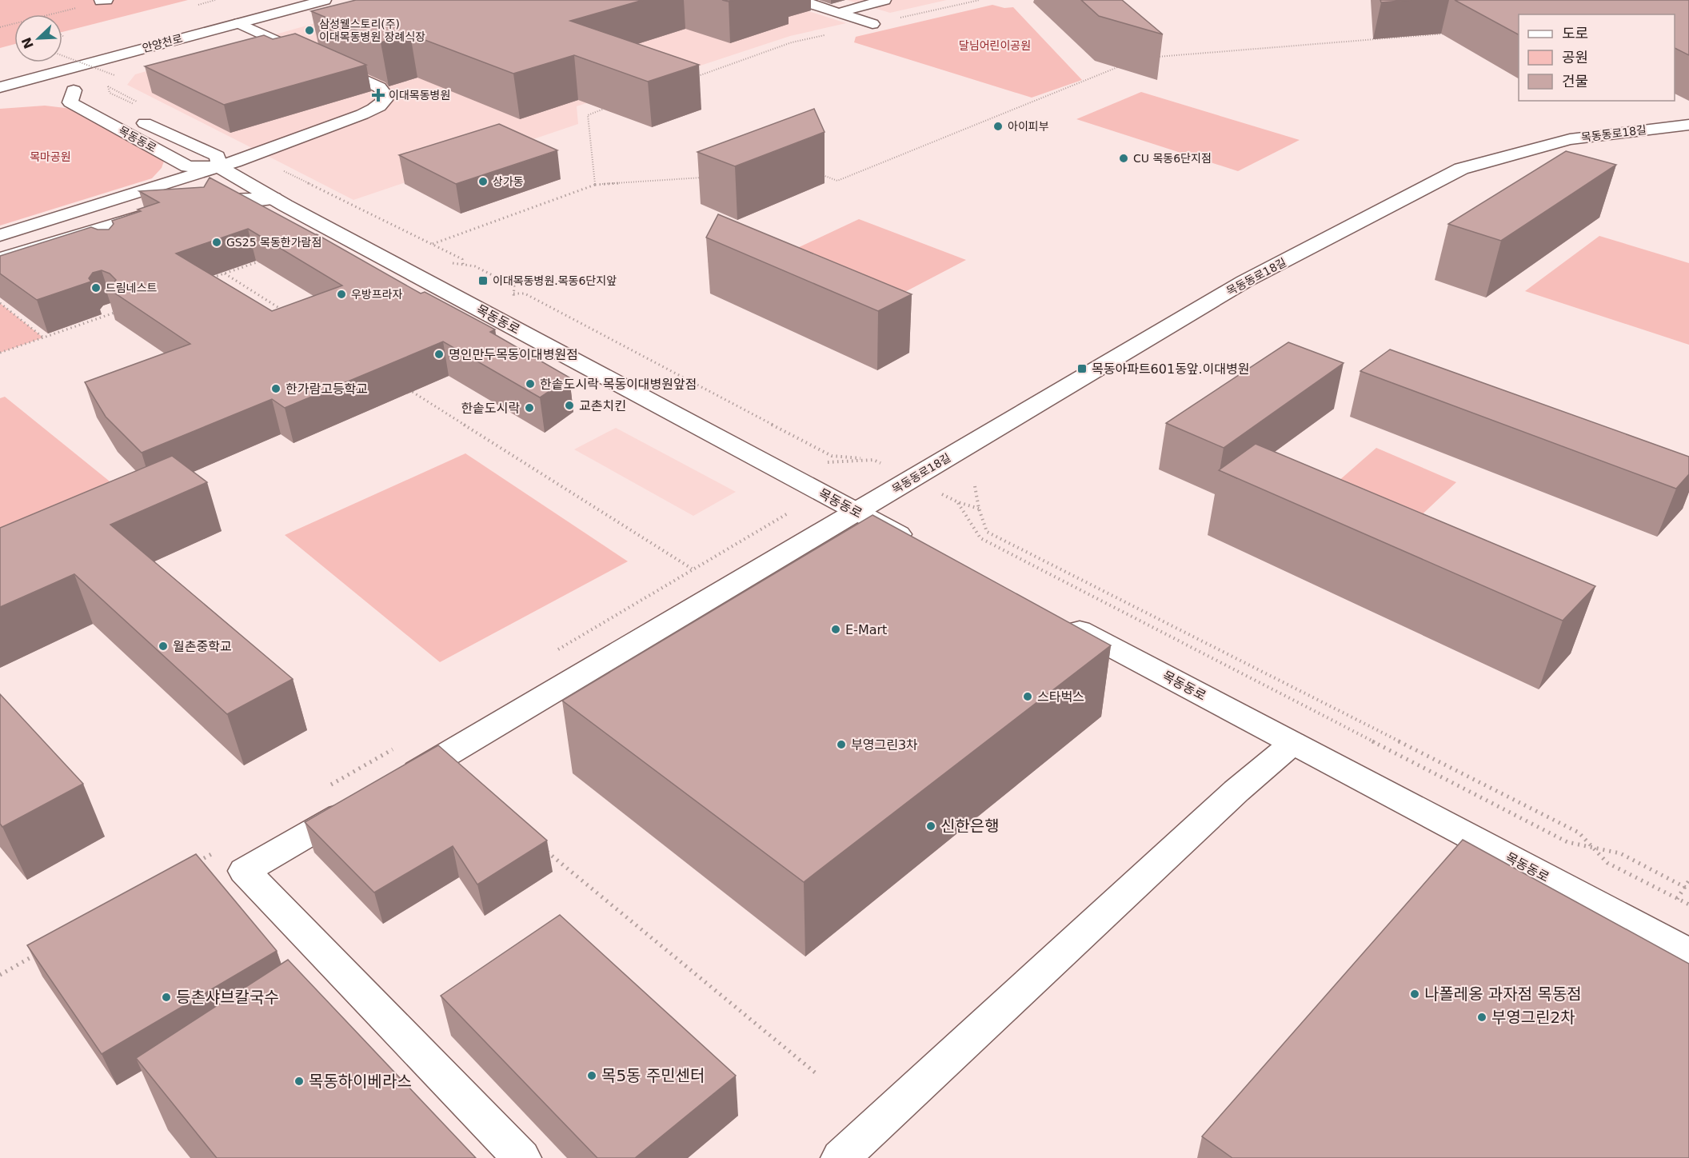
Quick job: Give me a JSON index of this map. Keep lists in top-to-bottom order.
{
  "streets": {
    "main road": ["안양천로", "목동동로18길", "목동동로"]
  },
  "crossings": [
    ["목동동로18길", "목동동로"]
  ],
  "parks": ["달님어린이공원", "목마공원"],
  "places": {
    "other": [
      "삼성웰스토리(주) 이대목동병원 장례식장",
      "아이피부",
      "CU 목동6단지점",
      "상가동",
      "GS25 목동한가람점",
      "드림네스트",
      "우방프라자",
      "명인만두목동이대병원점",
      "한솥도시락 목동이대병원앞점",
      "한가람고등학교",
      "교촌치킨",
      "한솥도시락",
      "E-Mart",
      "월촌중학교",
      "스타벅스",
      "부영그린3차",
      "신한은행",
      "나폴레옹 과자점 목동점",
      "등촌샤브칼국수",
      "부영그린2차",
      "목5동 주민센터",
      "목동하이베라스"
    ],
    "health": ["이대목동병원"],
    "transit": ["이대목동병원.목동6단지앞", "목동아파트601동앞.이대병원"]
  },
  "legend": ["도로", "공원", "건물"],
  "north": "bottom left"
}
